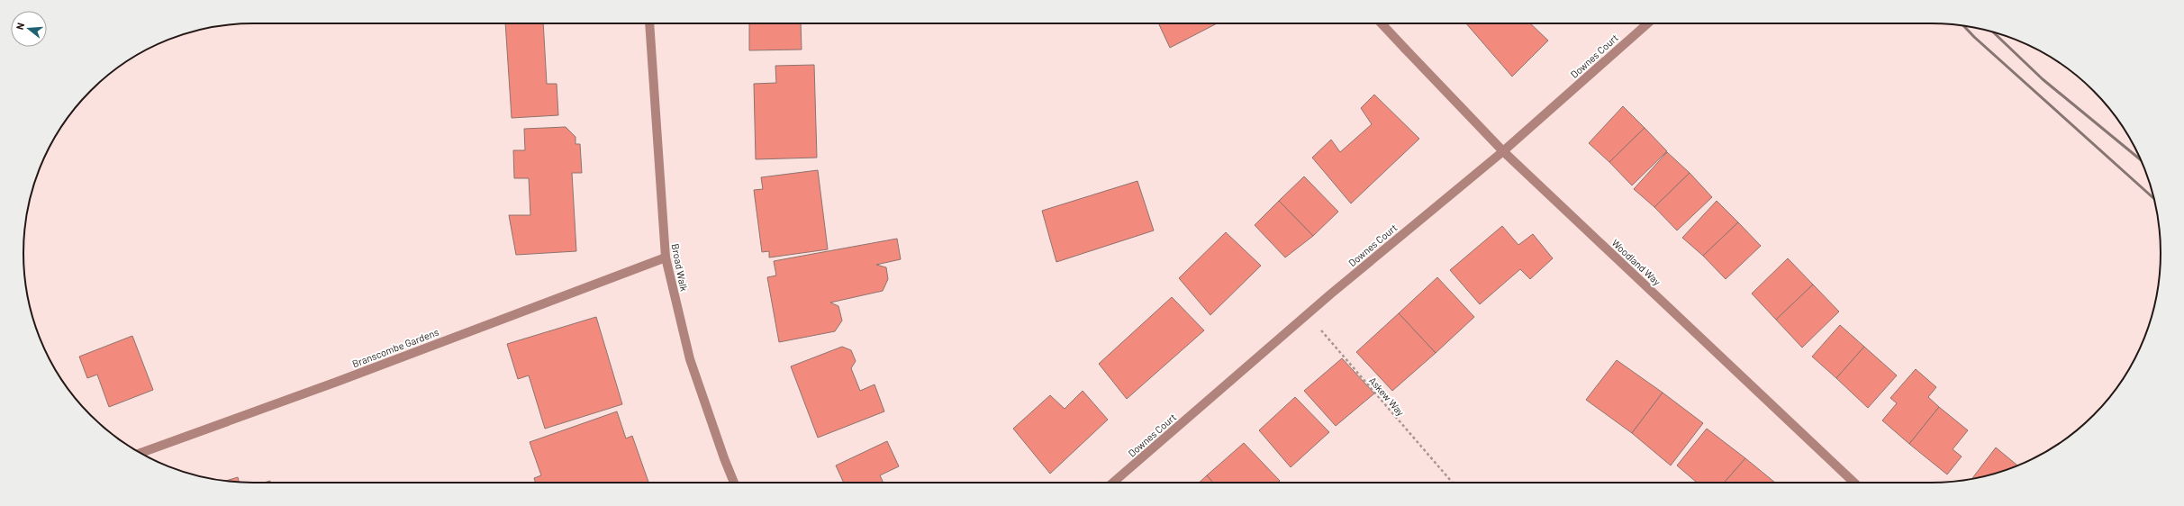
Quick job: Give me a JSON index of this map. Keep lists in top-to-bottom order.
{
  "streets": {
    "street": [
      "Downes Court",
      "Woodland Way",
      "Broad Walk",
      "Branscombe Gardens"
    ],
    "path": ["Askew Way"]
  },
  "crossings": [
    ["Downes Court", "Woodland Way"],
    ["Downes Court", "Askew Way"],
    ["Broad Walk", "Branscombe Gardens"]
  ],
  "north": "left"
}
